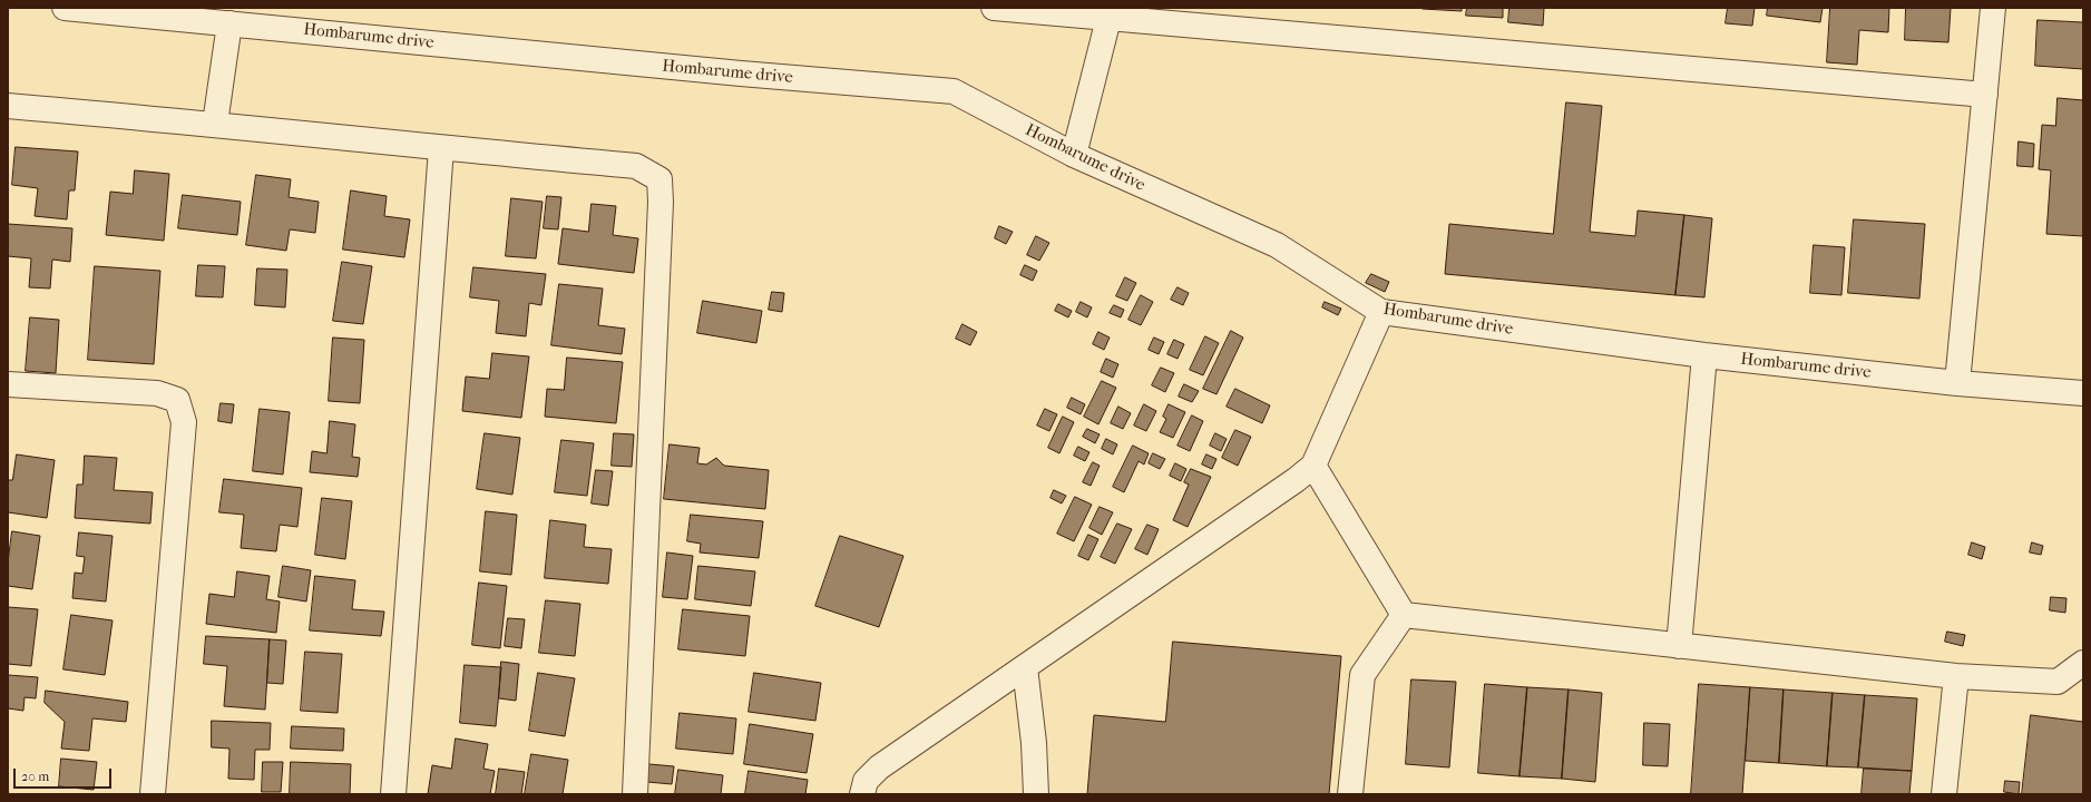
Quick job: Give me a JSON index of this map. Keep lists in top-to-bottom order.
{
  "streets": {
    "street": ["Hombarume drive"]
  },
  "scale_bar": "20 m"
}
